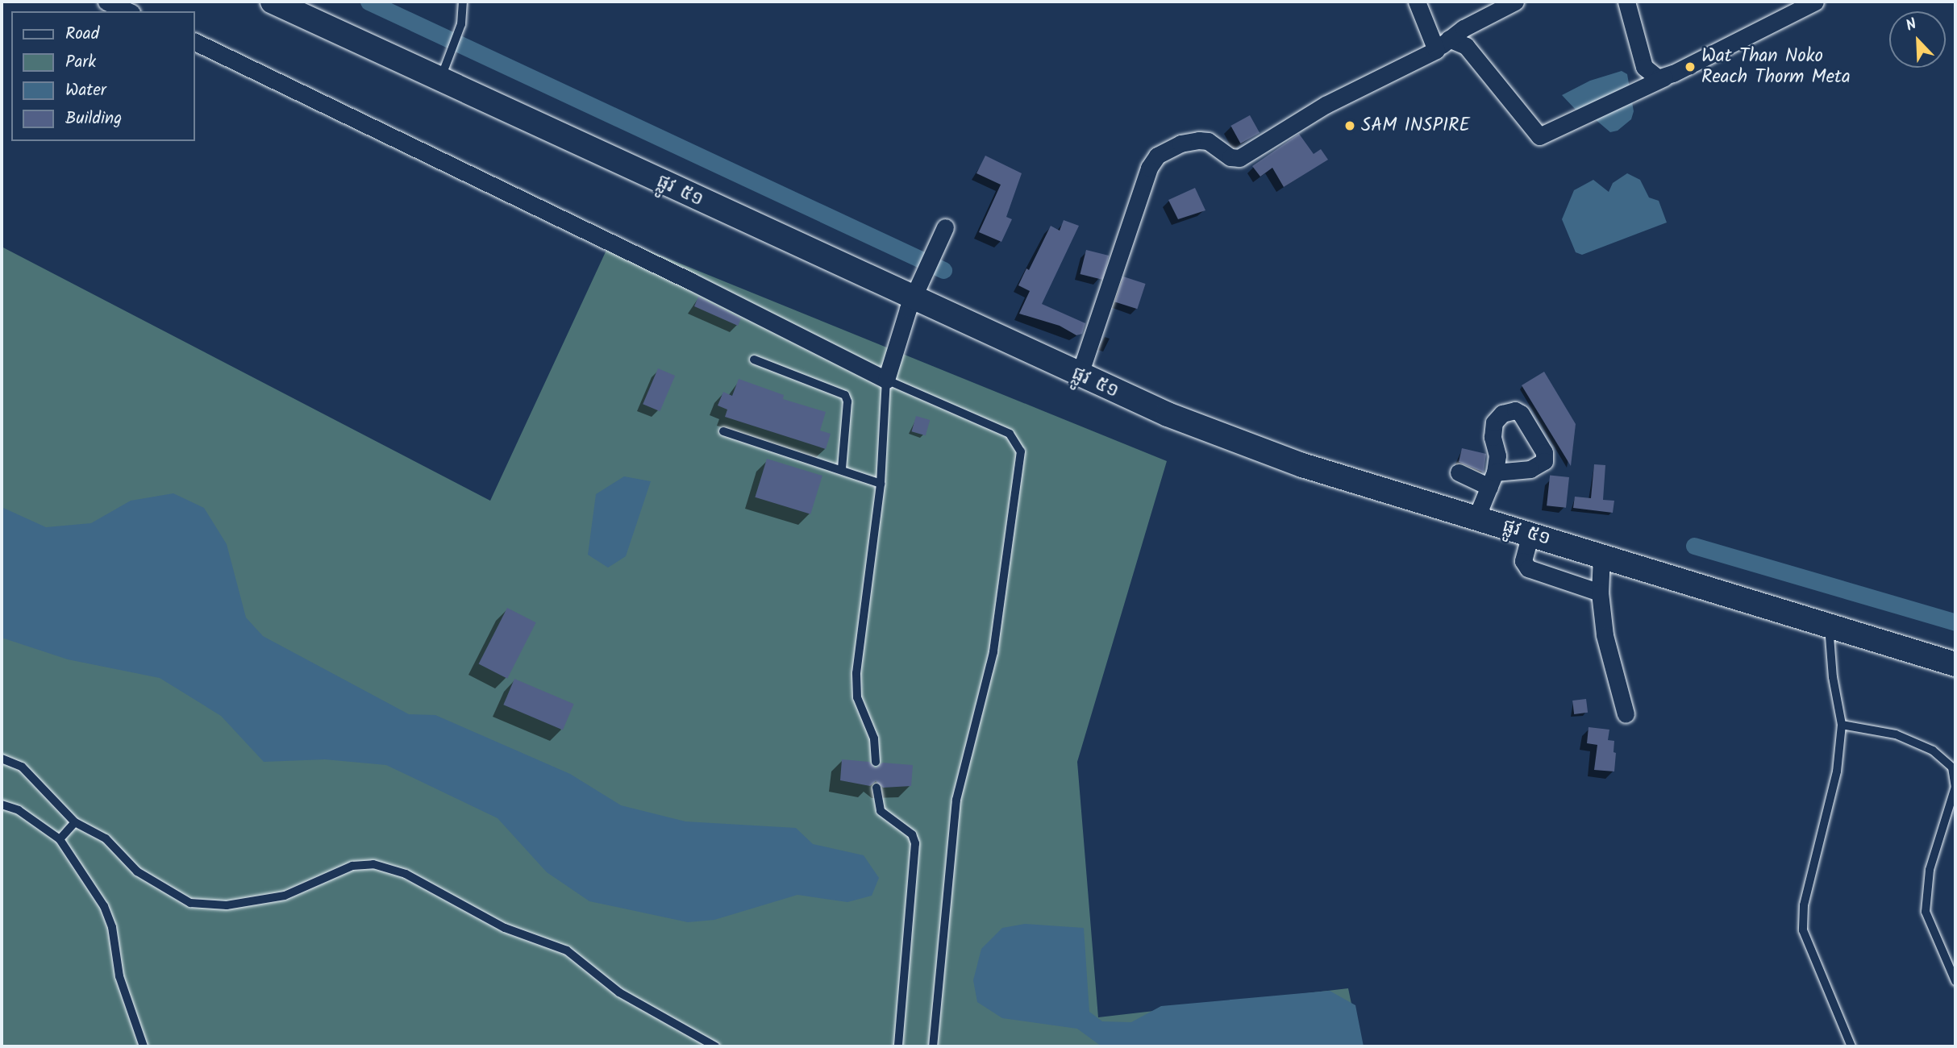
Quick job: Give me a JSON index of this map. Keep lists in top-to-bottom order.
{
  "streets": {
    "main road": ["ផ្លូវ ៥១"]
  },
  "places": ["Wat Than Noko Reach Thorm Meta", "SAM INSPIRE"],
  "legend": [
    "Road",
    "Park",
    "Water",
    "Building"
  ],
  "north": "top left"
}
